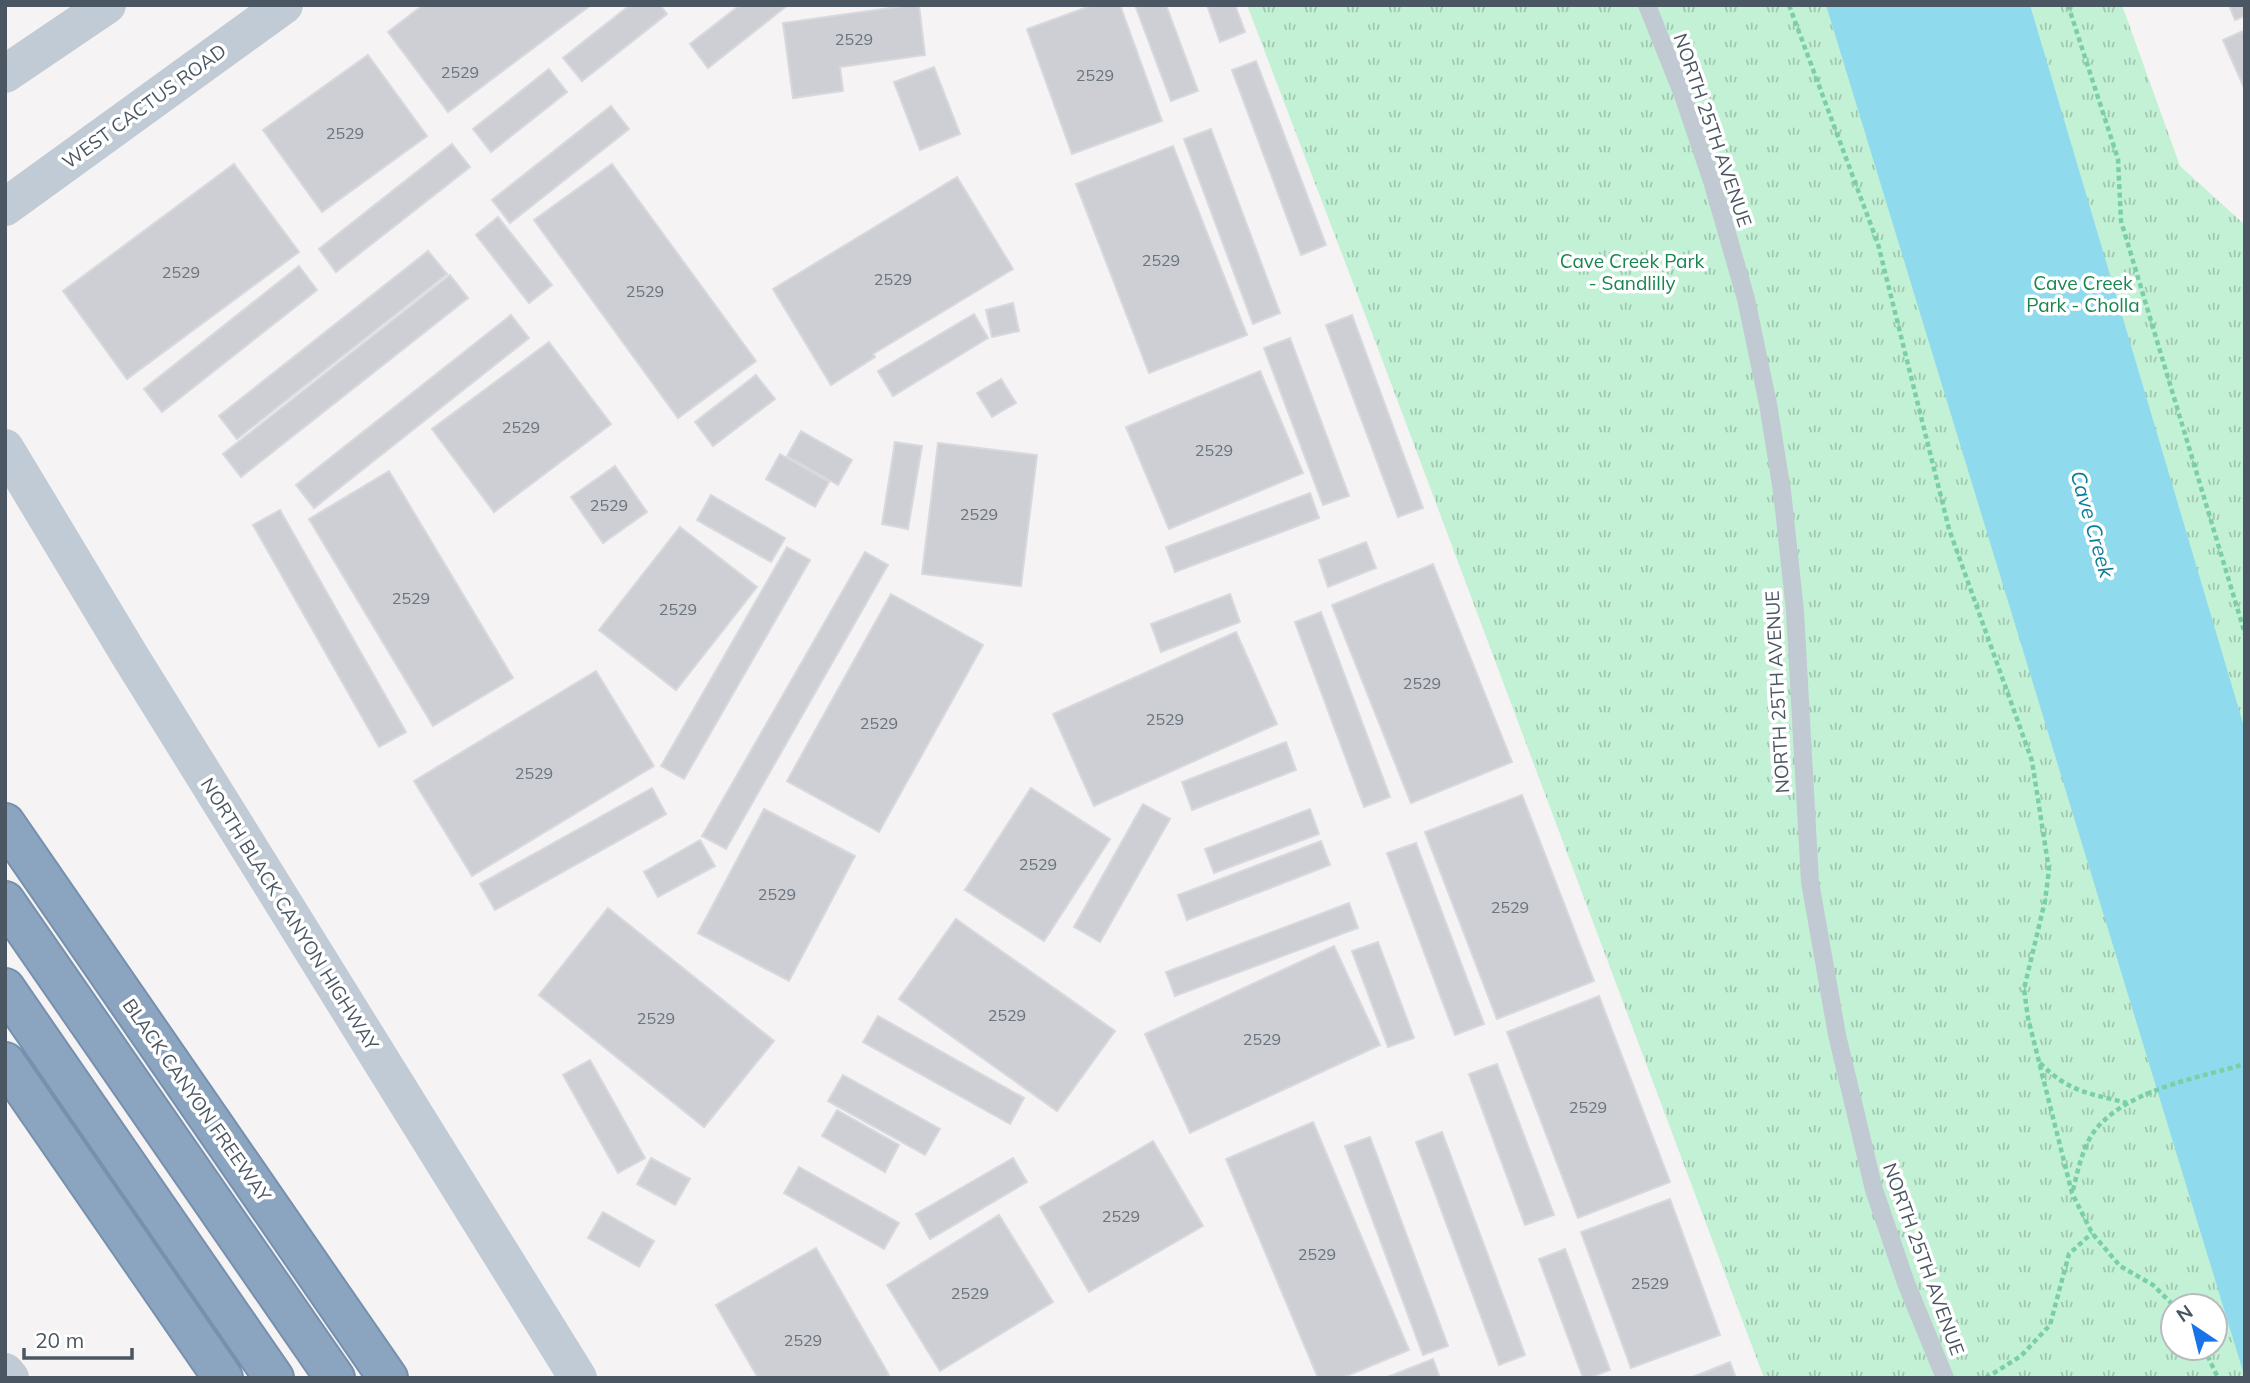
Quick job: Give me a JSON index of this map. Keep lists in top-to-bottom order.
{
  "streets": {
    "highway": ["BLACK CANYON FREEWAY"],
    "main road": ["WEST CACTUS ROAD", "NORTH BLACK CANYON HIGHWAY"],
    "lane": ["NORTH 25TH AVENUE"]
  },
  "water": ["Cave Creek"],
  "parks": ["Cave Creek Park - Sandlilly", "Cave Creek Park - Cholla"],
  "house_numbers": [
    "2529",
    "2529",
    "2529",
    "2529",
    "2529",
    "2529",
    "2529",
    "2529",
    "2529",
    "2529",
    "2529",
    "2529",
    "2529",
    "2529",
    "2529",
    "2529",
    "2529",
    "2529",
    "2529",
    "2529",
    "2529",
    "2529",
    "2529",
    "2529",
    "2529",
    "2529",
    "2529",
    "2529",
    "2529",
    "2529"
  ],
  "scale_bar": "20 m",
  "north": "top left"
}
